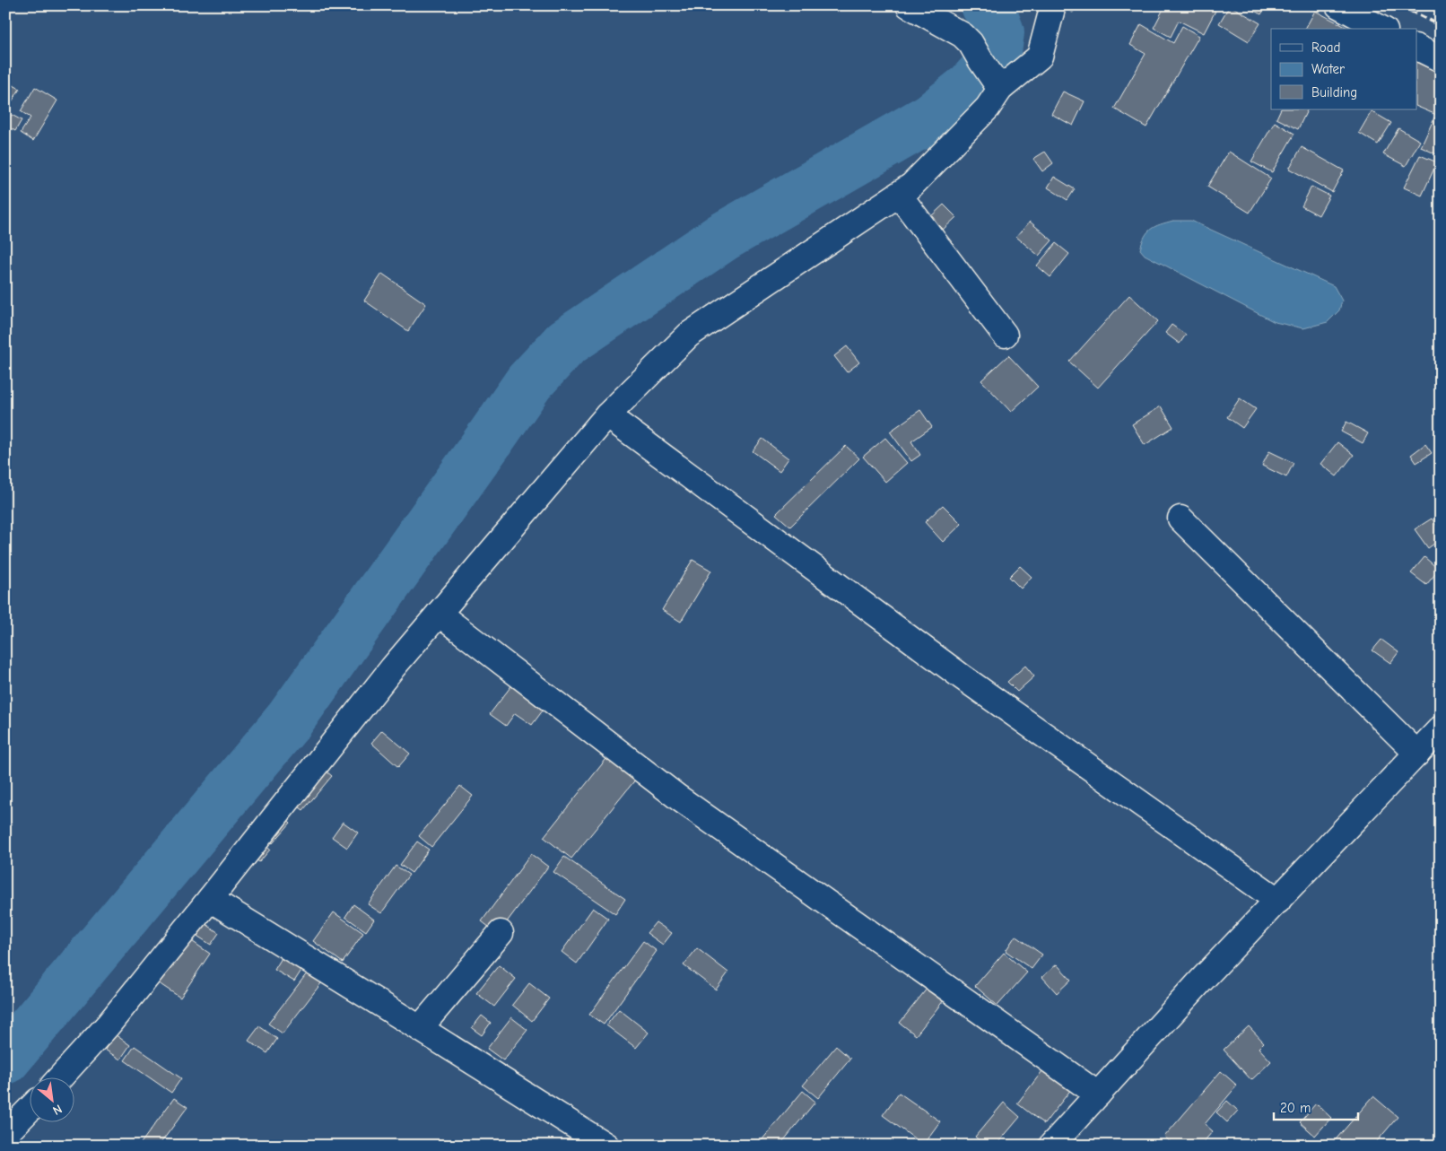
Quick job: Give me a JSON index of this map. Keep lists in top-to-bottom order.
{
  "legend": ["Road", "Water", "Building"],
  "scale_bar": "20 m",
  "north": "bottom right"
}
